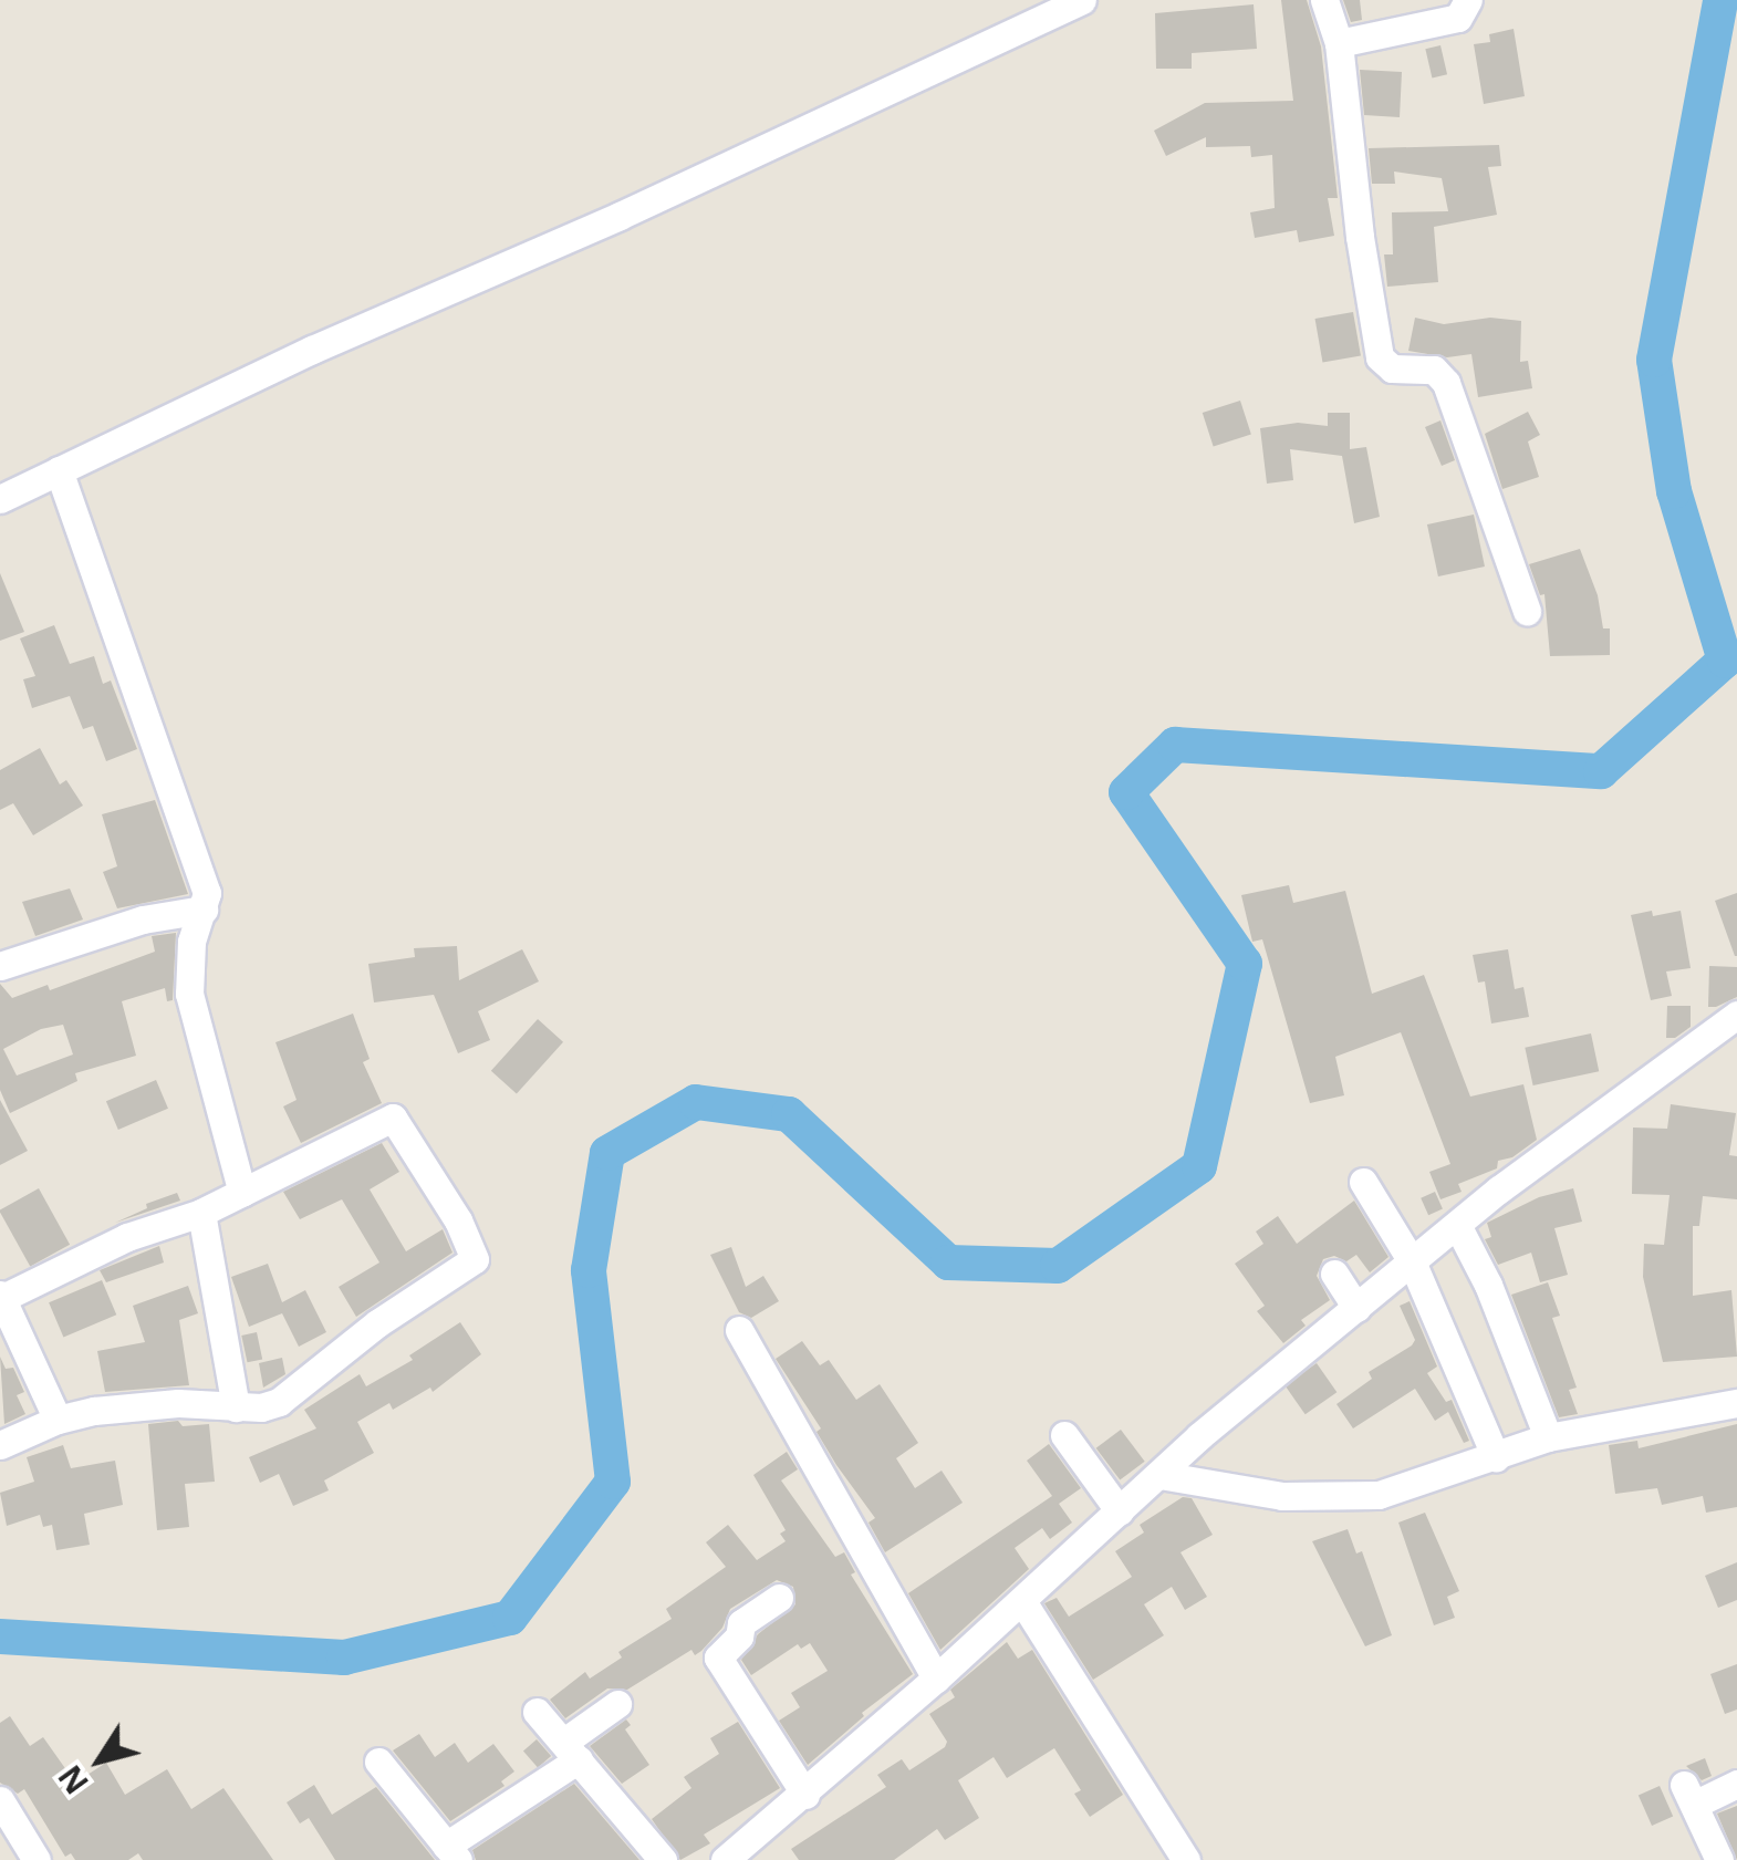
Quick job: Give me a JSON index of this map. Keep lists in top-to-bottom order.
{
  "north": "bottom left"
}
